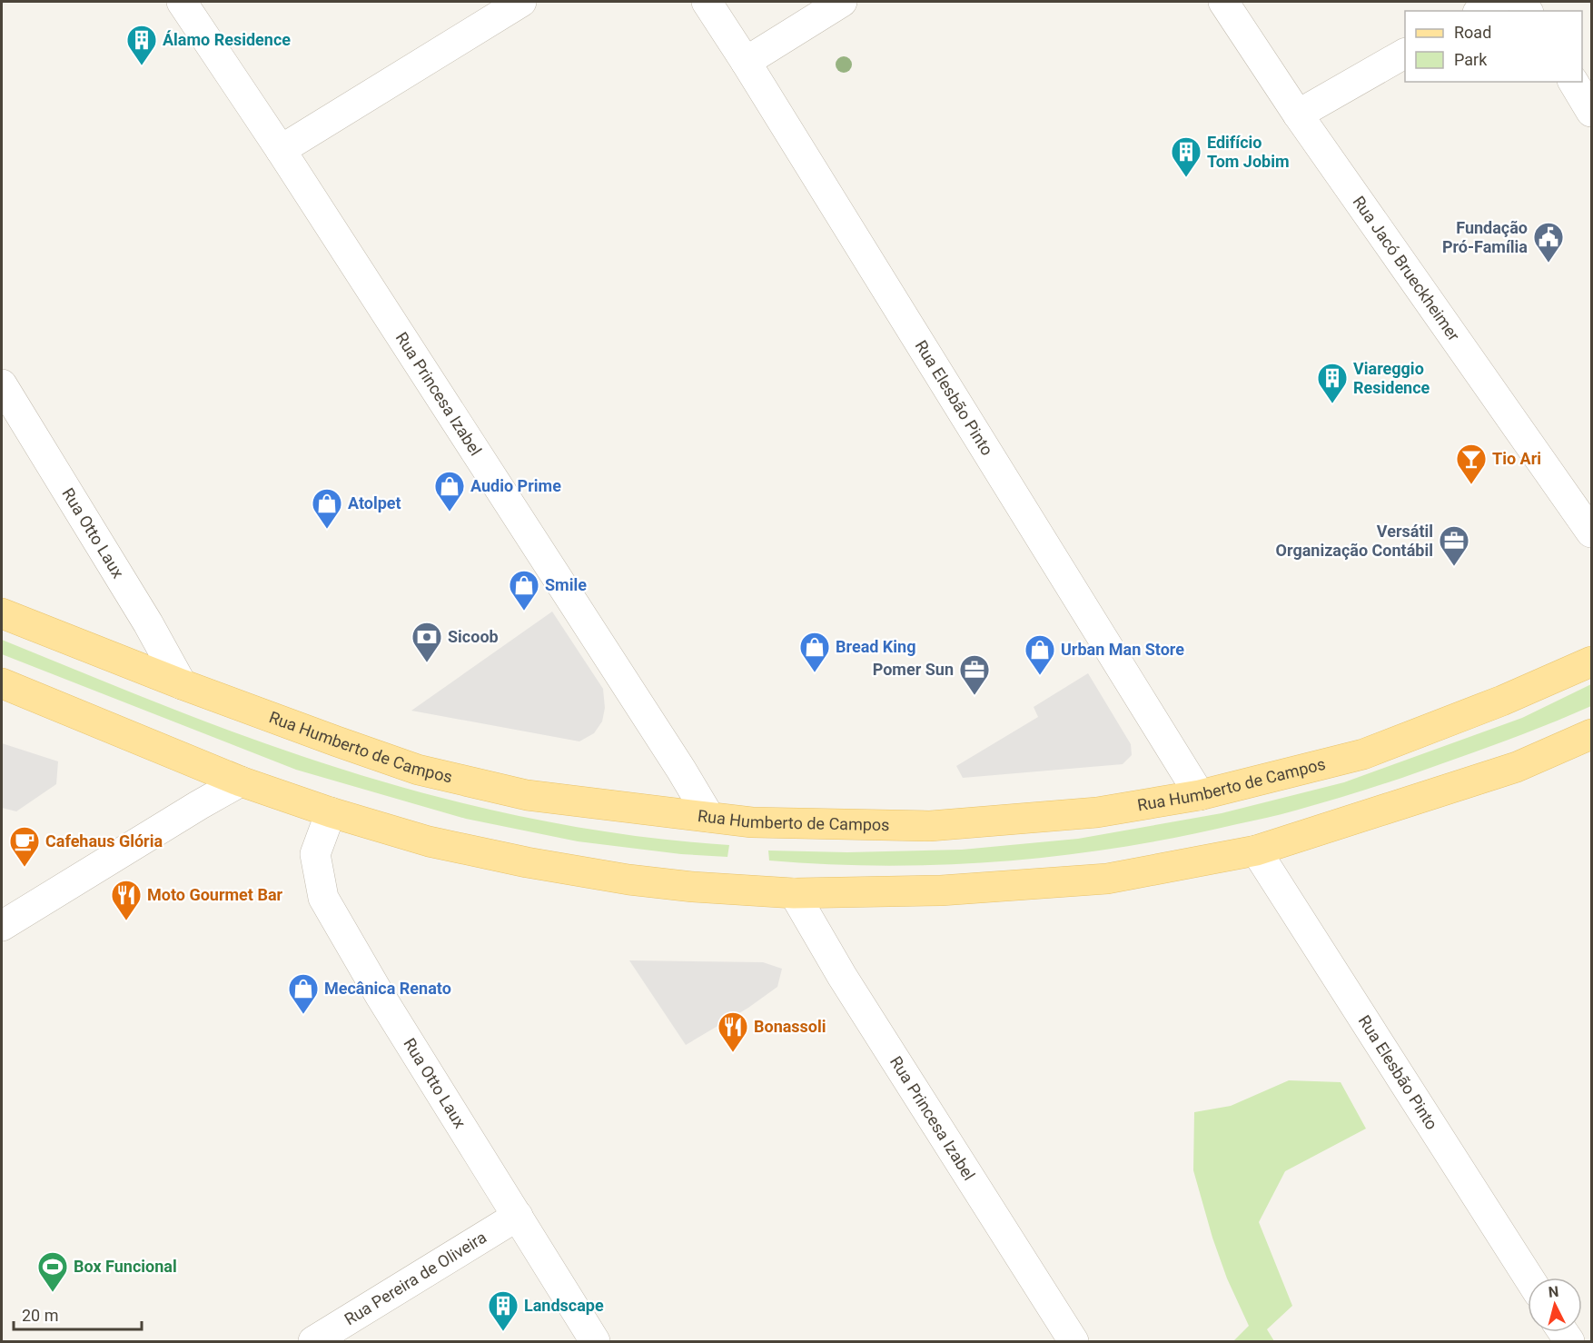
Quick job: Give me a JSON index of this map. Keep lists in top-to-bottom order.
{
  "streets": {
    "main road": ["Rua Humberto de Campos"],
    "street": [
      "Rua Jacó Brueckheimer",
      "Rua Princesa Izabel",
      "Rua Elesbão Pinto",
      "Rua Otto Laux",
      "Rua Pereira de Oliveira"
    ]
  },
  "crossings": [
    ["Rua Princesa Izabel", "Rua Humberto de Campos"],
    ["Rua Elesbão Pinto", "Rua Humberto de Campos"],
    ["Rua Otto Laux", "Rua Humberto de Campos"],
    ["Rua Otto Laux", "Rua Pereira de Oliveira"]
  ],
  "places": {
    "building": [
      "Álamo Residence",
      "Edifício Tom Jobim",
      "Viareggio Residence",
      "Landscape"
    ],
    "public building": ["Fundação Pró-Família"],
    "bar": ["Tio Ari"],
    "shop": [
      "Audio Prime",
      "Atolpet",
      "Smile",
      "Bread King",
      "Urban Man Store",
      "Mecânica Renato"
    ],
    "office": ["Versátil Organização Contábil", "Pomer Sun"],
    "bank": ["Sicoob"],
    "cafe": ["Cafehaus Glória"],
    "restaurant": ["Moto Gourmet Bar", "Bonassoli"],
    "sports": ["Box Funcional"]
  },
  "legend": ["Road", "Park"],
  "scale_bar": "20 m",
  "north": "top"
}
